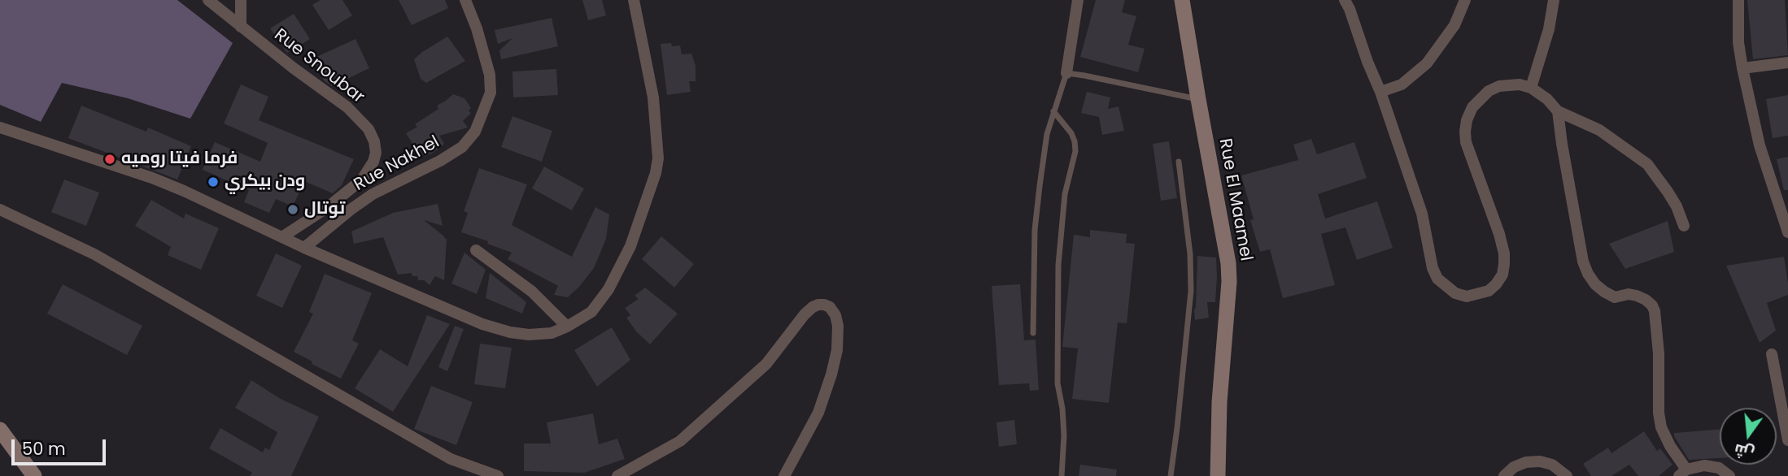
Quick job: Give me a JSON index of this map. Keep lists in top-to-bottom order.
{
  "streets": {
    "street": ["Rue Snoubar", "Rue Nakhel", "Rue El Maamel"]
  },
  "places": ["فرما فيتا روميه", "ودن بيكري", "توتال"],
  "scale_bar": "50 m",
  "north": "bottom"
}
